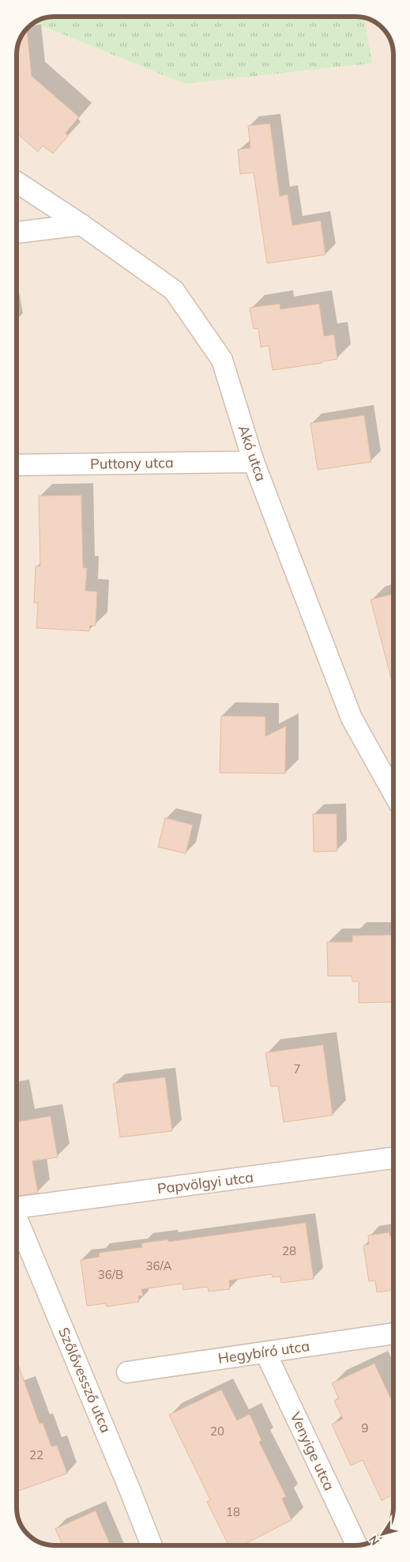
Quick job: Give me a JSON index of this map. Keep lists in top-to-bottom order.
{
  "streets": {
    "street": [
      "Akó utca",
      "Puttony utca",
      "Papvölgyi utca",
      "Hegybíró utca",
      "Szőlővessző utca",
      "Venyige utca"
    ]
  },
  "crossings": [
    ["Akó utca", "Puttony utca"],
    ["Hegybíró utca", "Venyige utca"]
  ],
  "house_numbers": [
    "7",
    "28",
    "36/A",
    "36/B",
    "9",
    "20",
    "22",
    "18"
  ],
  "north": "bottom left"
}
